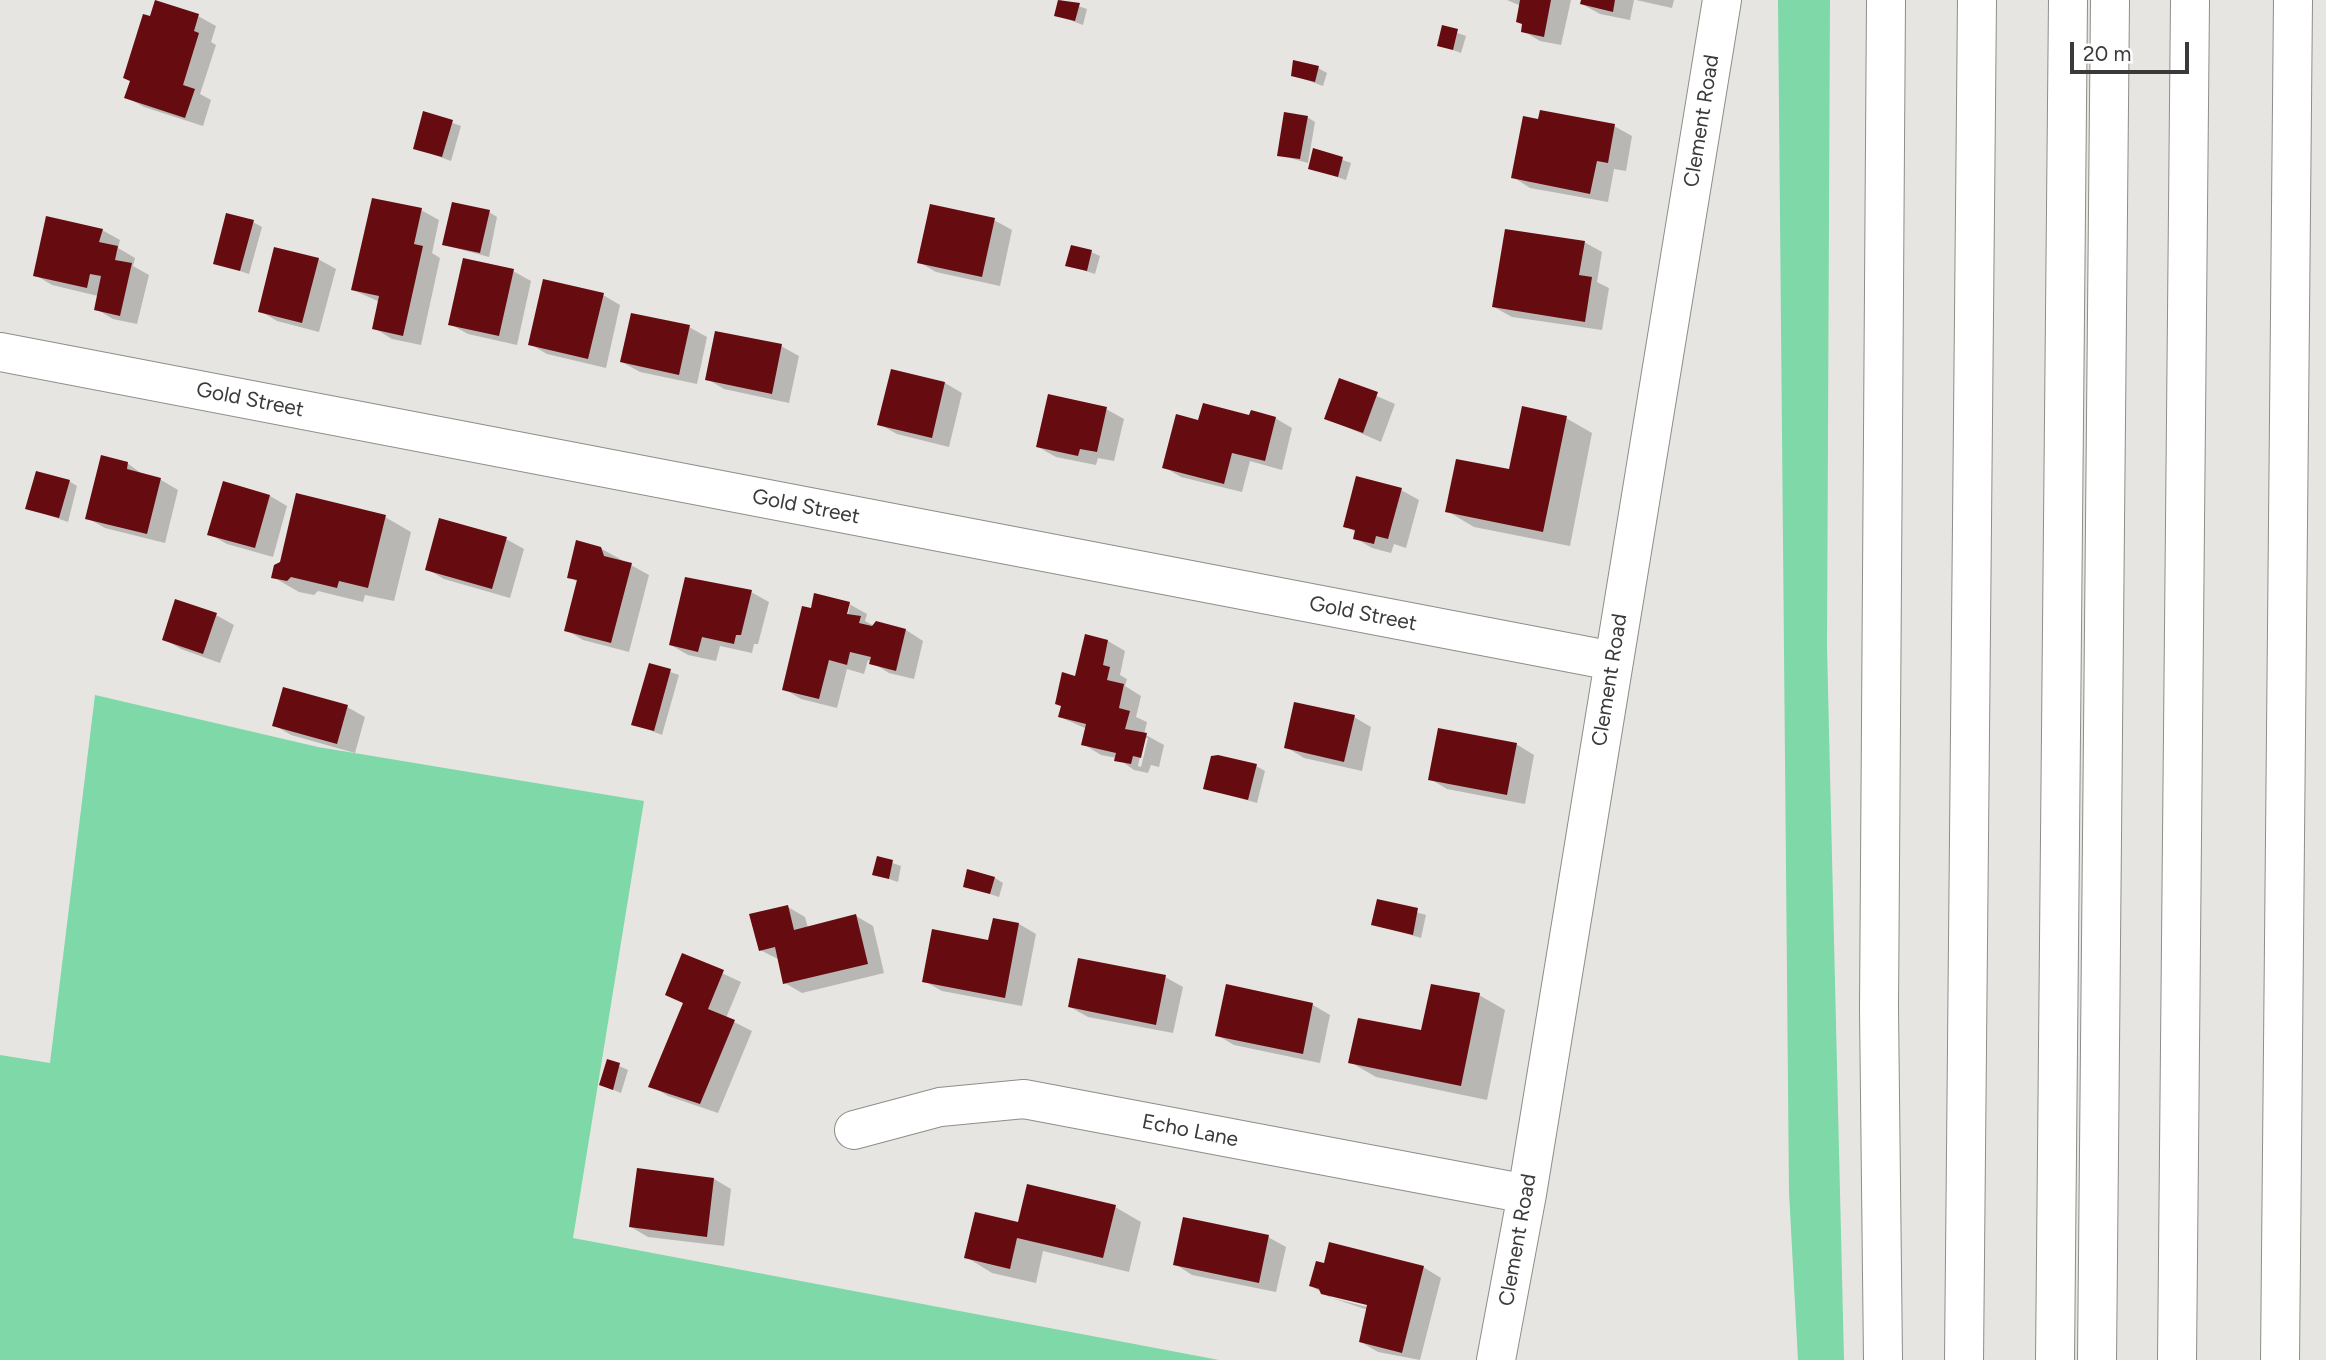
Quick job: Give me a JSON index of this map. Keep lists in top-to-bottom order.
{
  "streets": {
    "main road": ["Clement Road", "Gold Street", "Echo Lane"]
  },
  "crossings": [
    ["Clement Road", "Gold Street"],
    ["Clement Road", "Echo Lane"]
  ],
  "scale_bar": "20 m"
}
